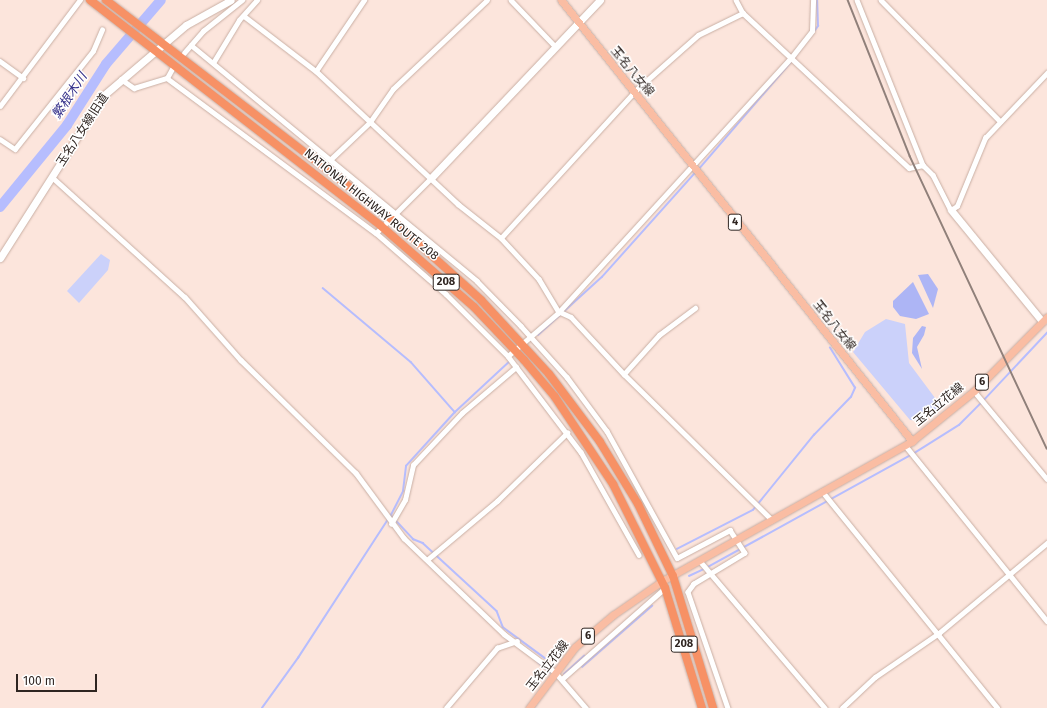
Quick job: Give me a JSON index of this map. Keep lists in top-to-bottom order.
{
  "streets": {
    "highway": ["NATIONAL HIGHWAY ROUTE 208", "208"],
    "main road": [
      "玉名八女線",
      "4",
      "6",
      "玉名立花線"
    ],
    "street": ["玉名八女線旧道"]
  },
  "crossings": [
    ["玉名八女線", "玉名立花線"],
    ["玉名八女線旧道", "NATIONAL HIGHWAY ROUTE 208"],
    ["NATIONAL HIGHWAY ROUTE 208", "玉名立花線"]
  ],
  "water": ["繁根木川"],
  "scale_bar": "100 m"
}
